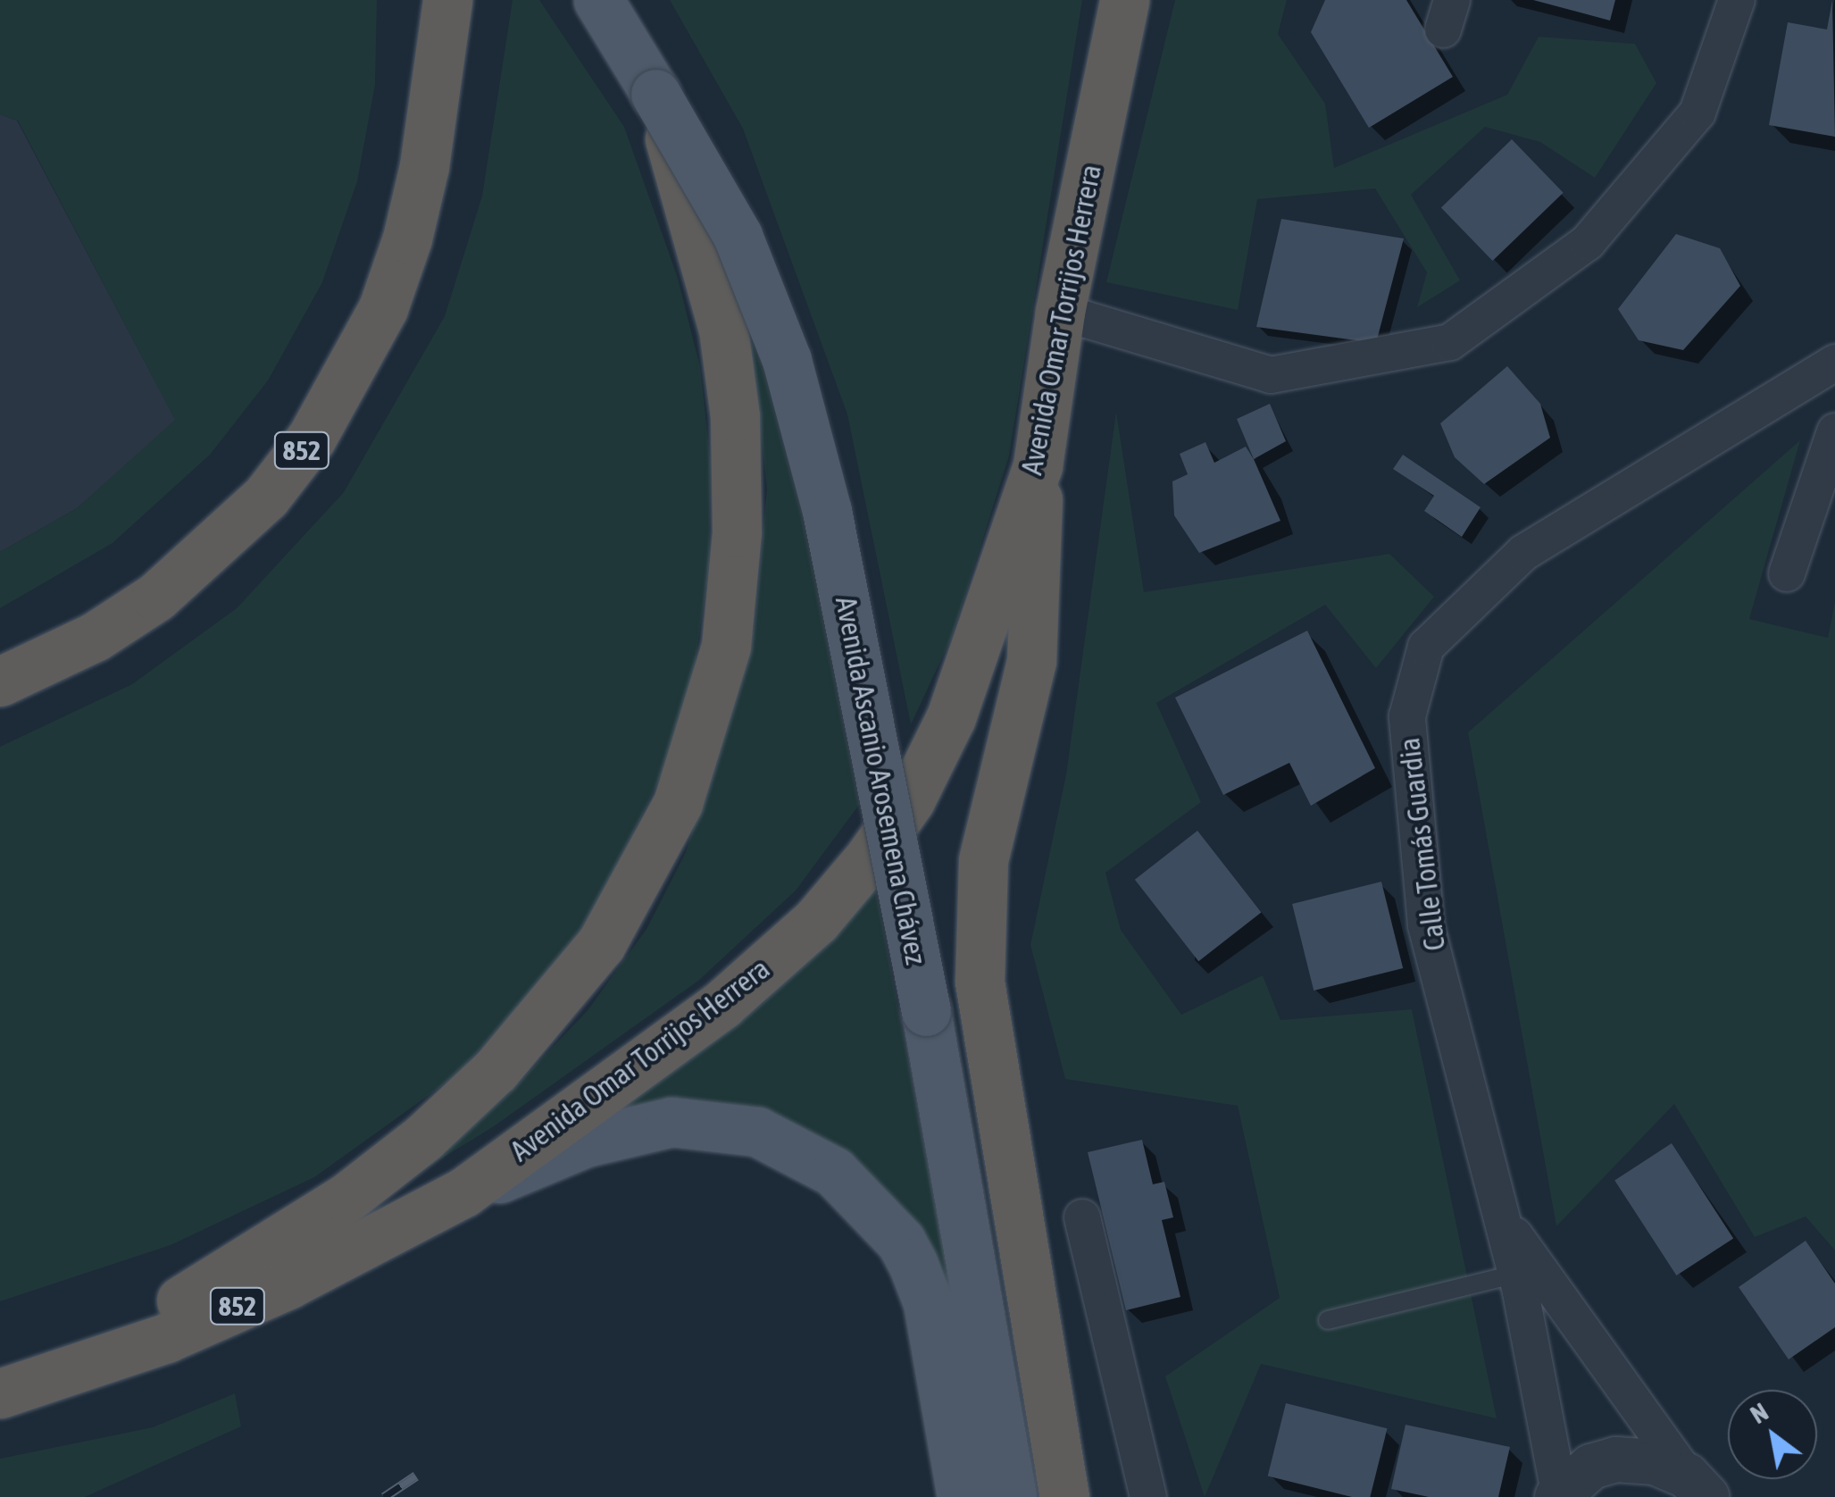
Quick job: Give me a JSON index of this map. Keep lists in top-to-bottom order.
{
  "streets": {
    "highway": ["Avenida Omar Torrijos Herrera", "852"],
    "main road": ["Avenida Ascanio Arosemena Chávez"],
    "street": ["Calle Tomás Guardia"]
  },
  "north": "top left"
}
